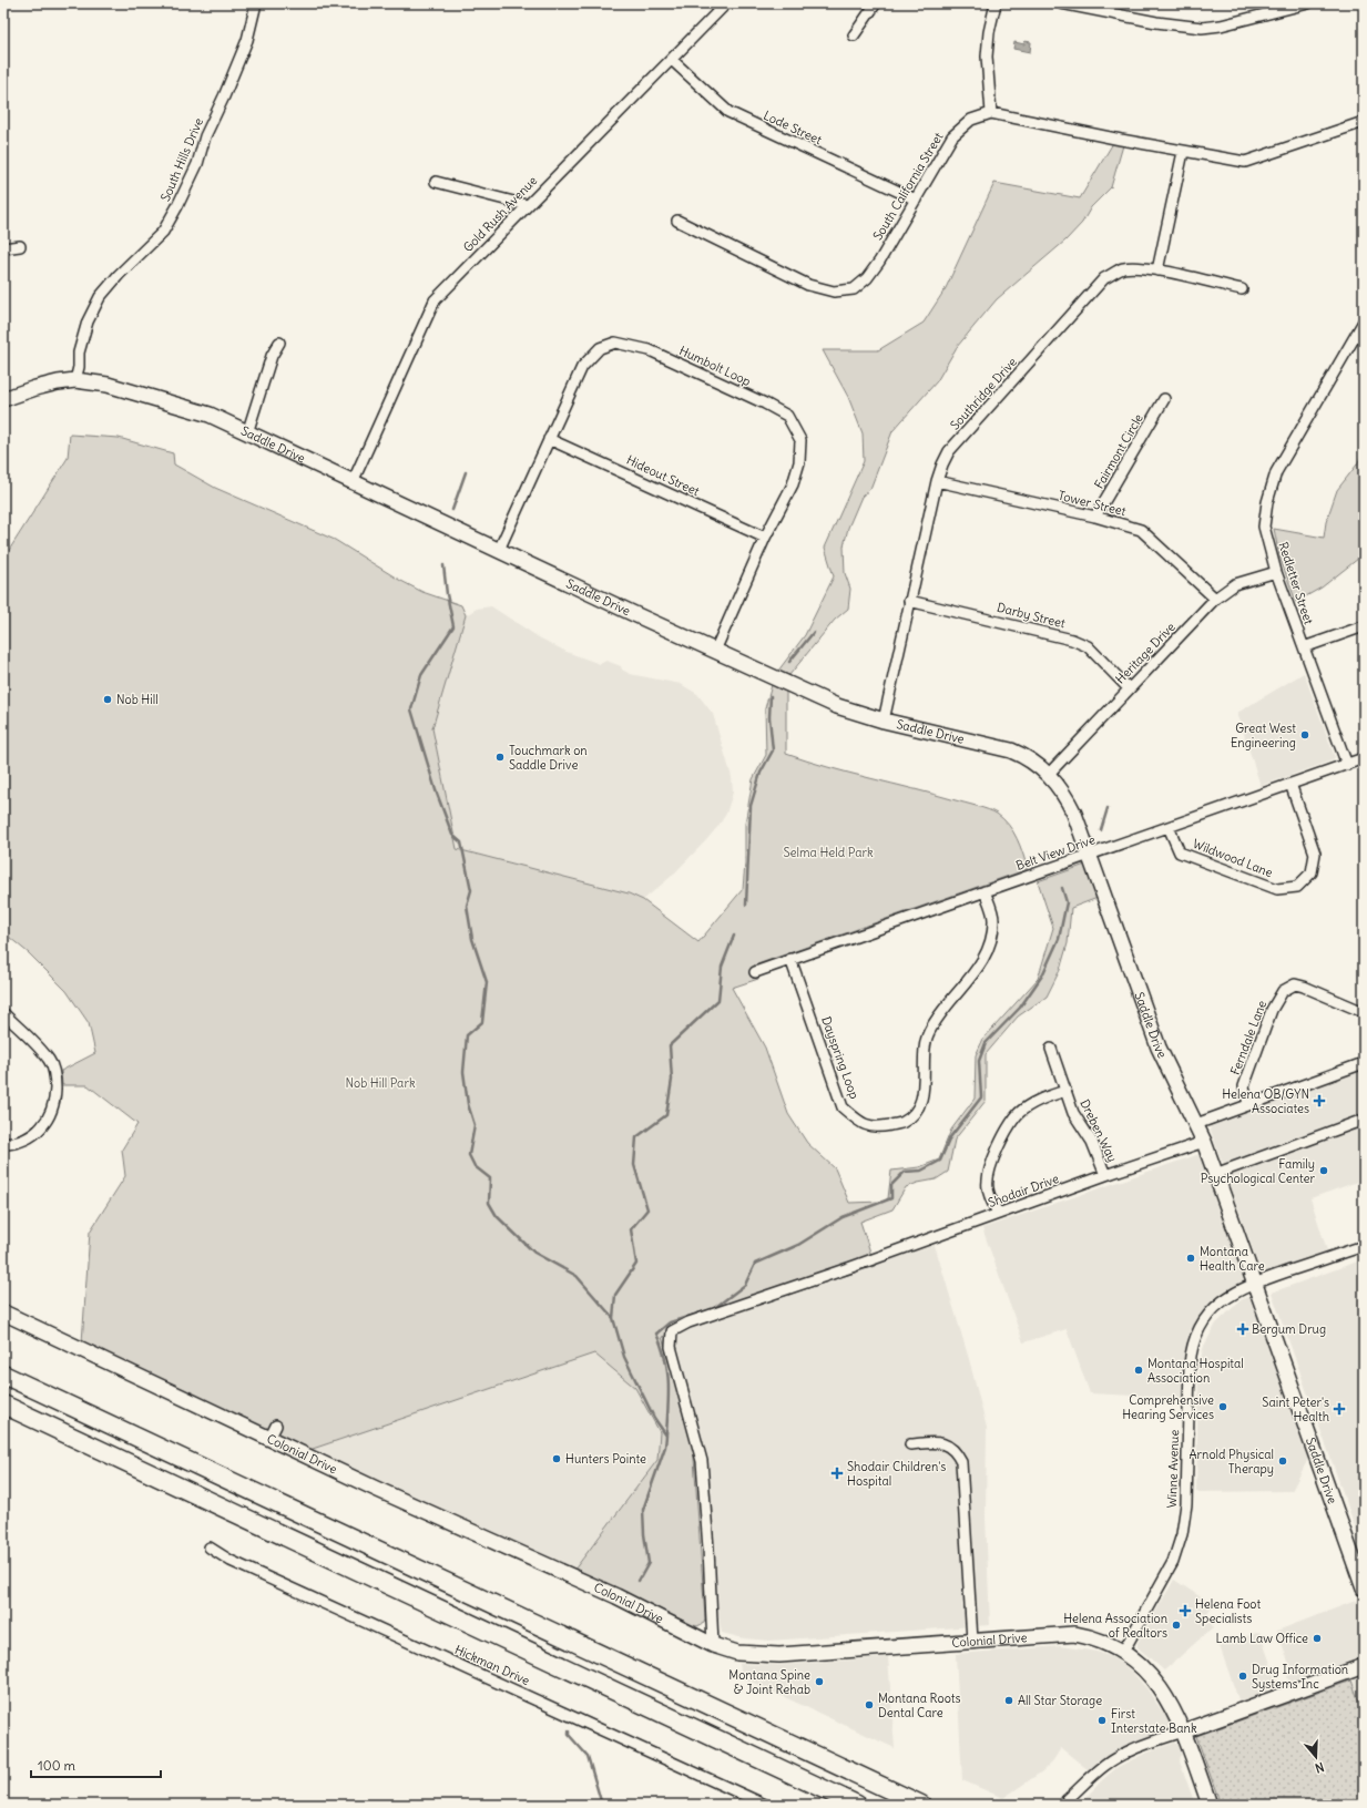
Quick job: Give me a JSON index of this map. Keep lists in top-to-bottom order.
{
  "streets": {
    "street": [
      "Lode Street",
      "South Hills Drive",
      "South California Street",
      "Gold Rush Avenue",
      "Humbolt Loop",
      "Southridge Drive",
      "Saddle Drive",
      "Fairmont Circle",
      "Hideout Street",
      "Tower Street",
      "Redletter Street",
      "Darby Street",
      "Heritage Drive",
      "Belt View Drive",
      "Wildwood Lane",
      "Ferndale Lane",
      "Dayspring Loop",
      "Dreben Way",
      "Shodair Drive",
      "Colonial Drive",
      "Winne Avenue",
      "Hickman Drive"
    ]
  },
  "crossings": [
    ["Lode Street", "South California Street"],
    ["Lode Street", "Gold Rush Avenue"],
    ["South Hills Drive", "Saddle Drive"],
    ["Gold Rush Avenue", "Saddle Drive"],
    ["Humbolt Loop", "Saddle Drive"],
    ["Humbolt Loop", "Hideout Street"],
    ["Southridge Drive", "Saddle Drive"],
    ["Southridge Drive", "Tower Street"],
    ["Southridge Drive", "Darby Street"],
    ["Saddle Drive", "Heritage Drive"],
    ["Saddle Drive", "Belt View Drive"],
    ["Saddle Drive", "Shodair Drive"],
    ["Saddle Drive", "Winne Avenue"],
    ["Fairmont Circle", "Tower Street"],
    ["Tower Street", "Heritage Drive"],
    ["Redletter Street", "Heritage Drive"],
    ["Redletter Street", "Belt View Drive"],
    ["Darby Street", "Heritage Drive"],
    ["Belt View Drive", "Wildwood Lane"],
    ["Belt View Drive", "Dayspring Loop"],
    ["Dreben Way", "Shodair Drive"],
    ["Shodair Drive", "Colonial Drive"],
    ["Colonial Drive", "Winne Avenue"]
  ],
  "parks": ["Selma Held Park", "Nob Hill Park"],
  "places": {
    "other": [
      "Nob Hill",
      "Great West Engineering",
      "Touchmark on Saddle Drive",
      "Family Psychological Center",
      "Montana Health Care",
      "Montana Hospital Association",
      "Comprehensive Hearing Services",
      "Hunters Pointe",
      "Arnold Physical Therapy",
      "Helena Association of Realtors",
      "Lamb Law Office",
      "Drug Information Systems Inc",
      "Montana Spine & Joint Rehab",
      "All Star Storage",
      "Montana Roots Dental Care",
      "First Interstate Bank"
    ],
    "health": [
      "Helena OB/GYN Associates",
      "Bergum Drug",
      "Saint Peter's Health",
      "Shodair Children's Hospital",
      "Helena Foot Specialists"
    ]
  },
  "scale_bar": "100 m",
  "north": "bottom"
}
